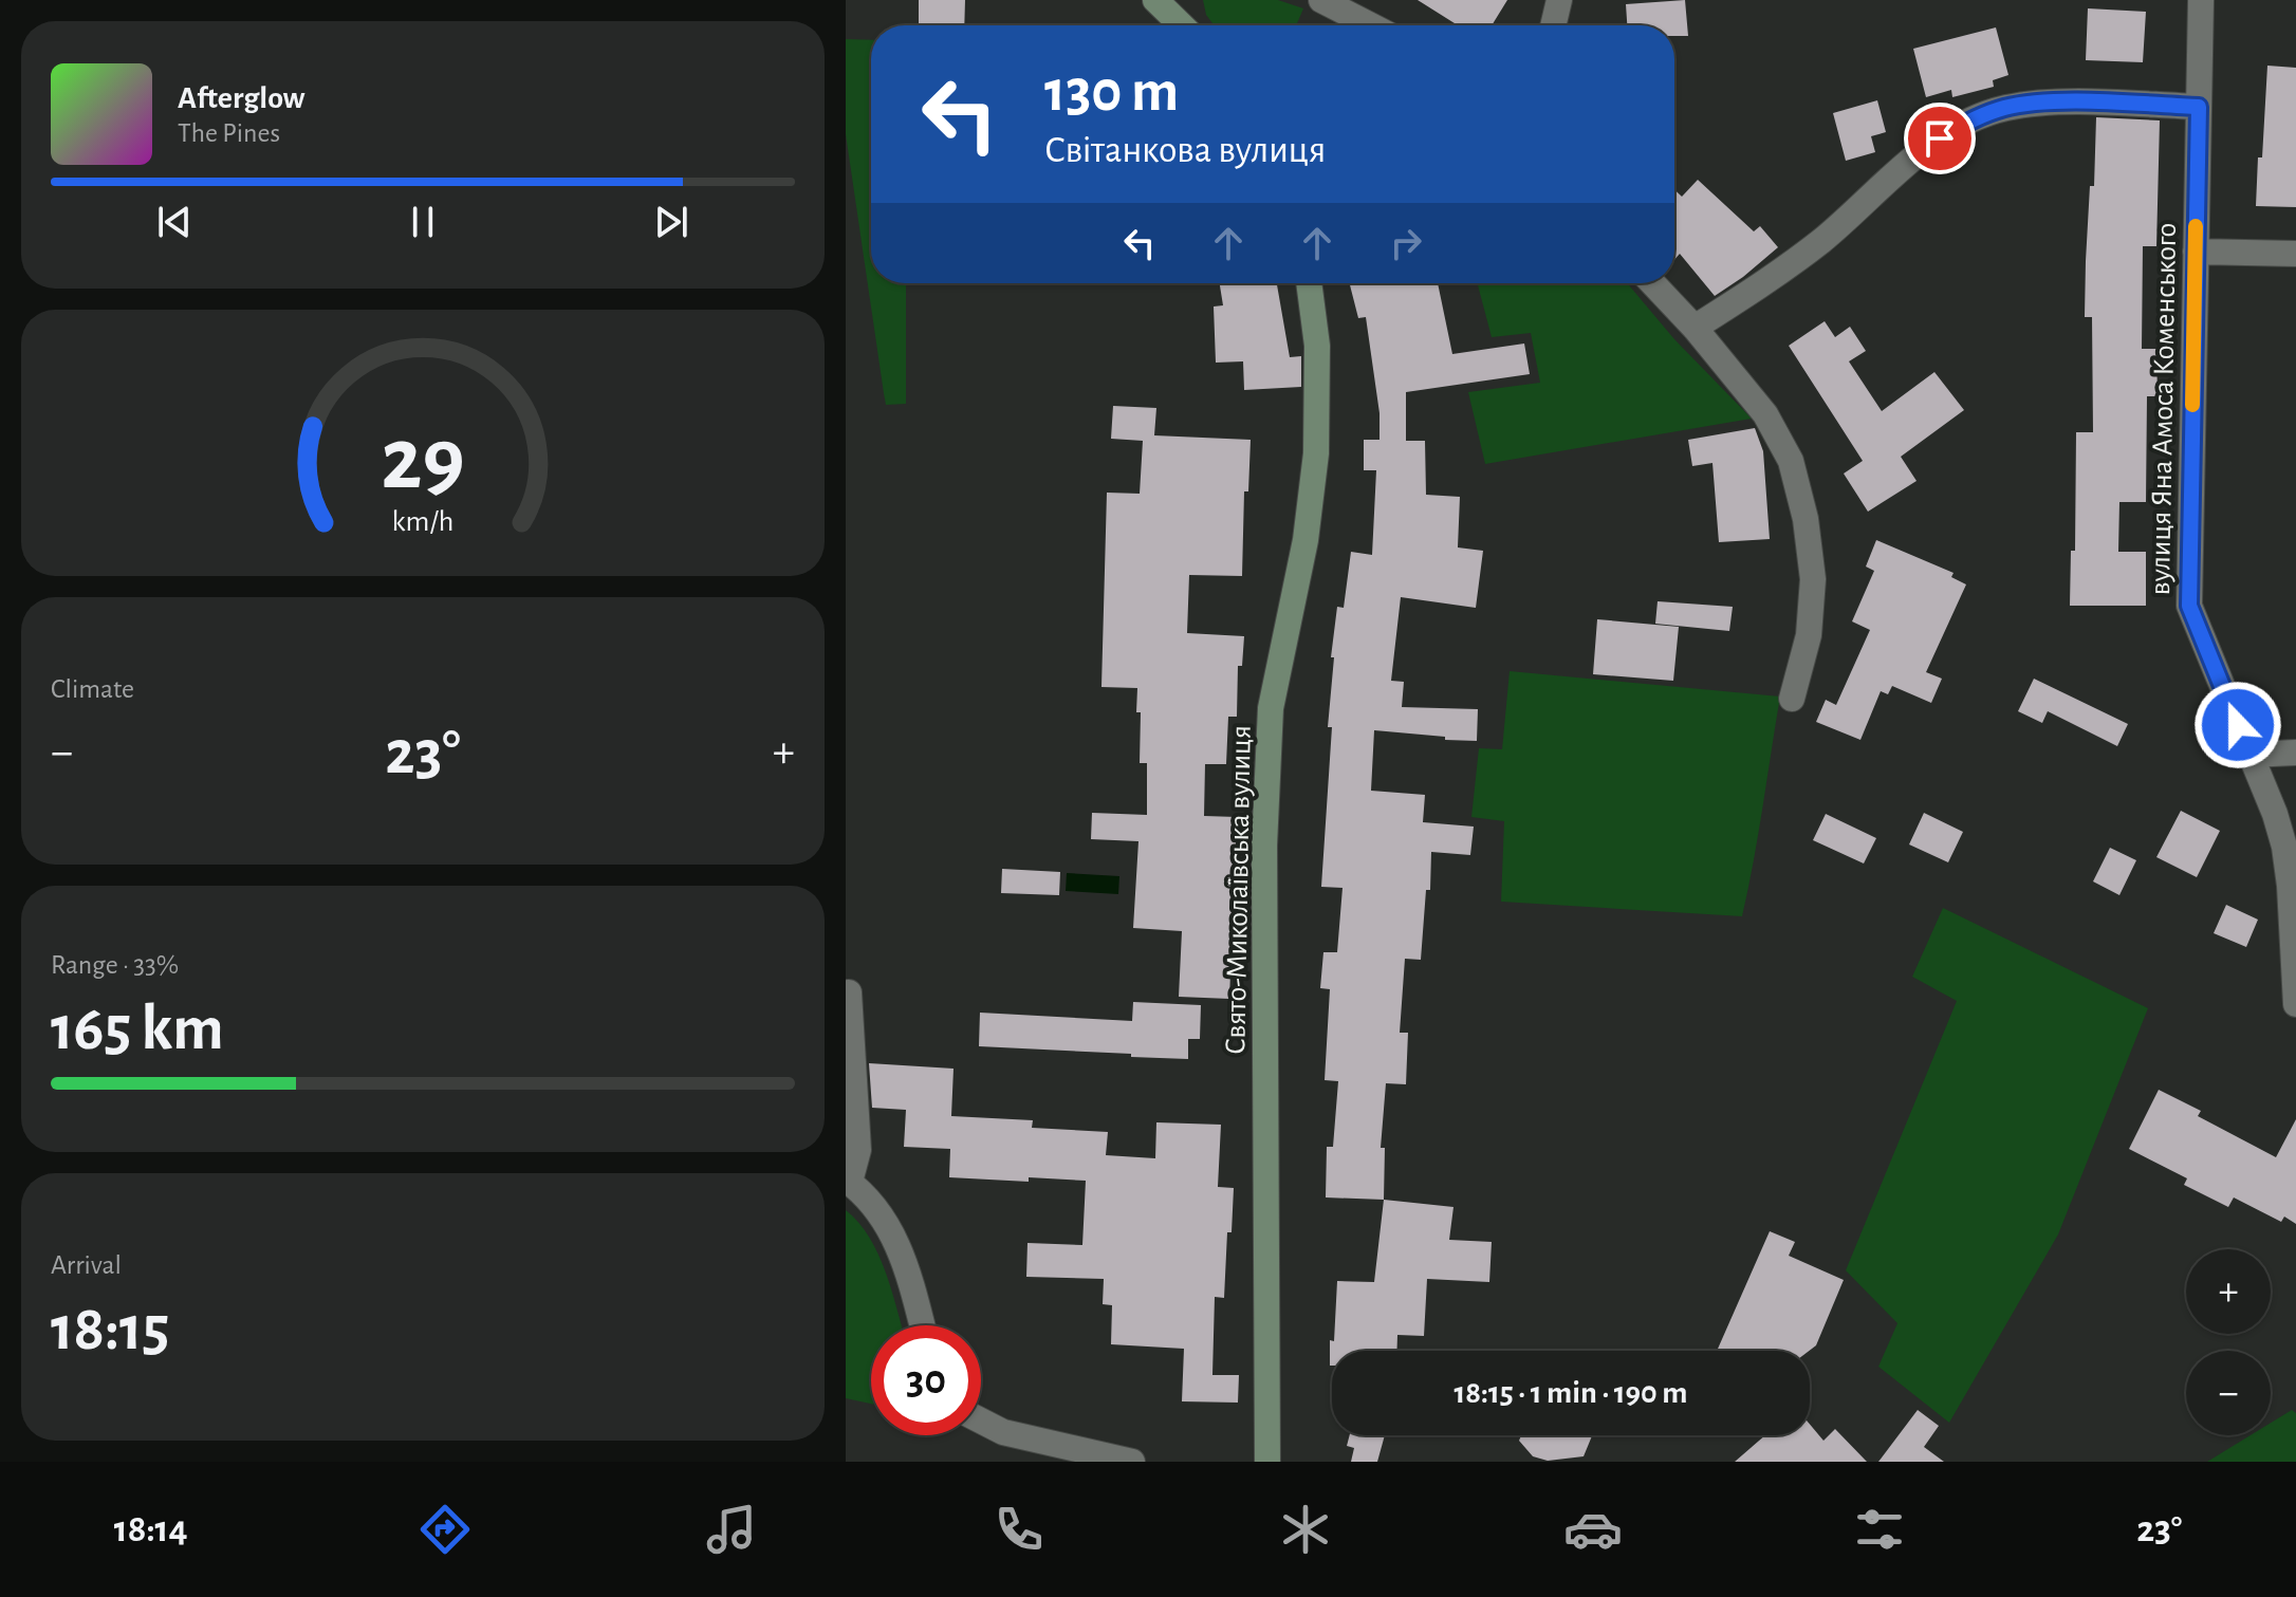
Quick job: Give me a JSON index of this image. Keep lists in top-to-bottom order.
{
  "streets": {
    "street": ["вулиця Яна Амоса Коменського", "Свято-Миколаївська вулиця"]
  },
  "page": {
    "turn": ["130 m", "Світанкова вулиця"],
    "song": ["Afterglow", "The Pines"],
    "tile": [
      "Climate",
      ["Range · 33%", "165 km"],
      ["Arrival", "18:15"]
    ],
    "heat": ["−", "23°", "+"],
    "map_buttons": ["+", "−"],
    "limit": "30",
    "trip": "18:15 · 1 min · 190 m",
    "tabs": ["18:14", "23°"],
    "gauge": ["29", "km/h"]
  }
}
